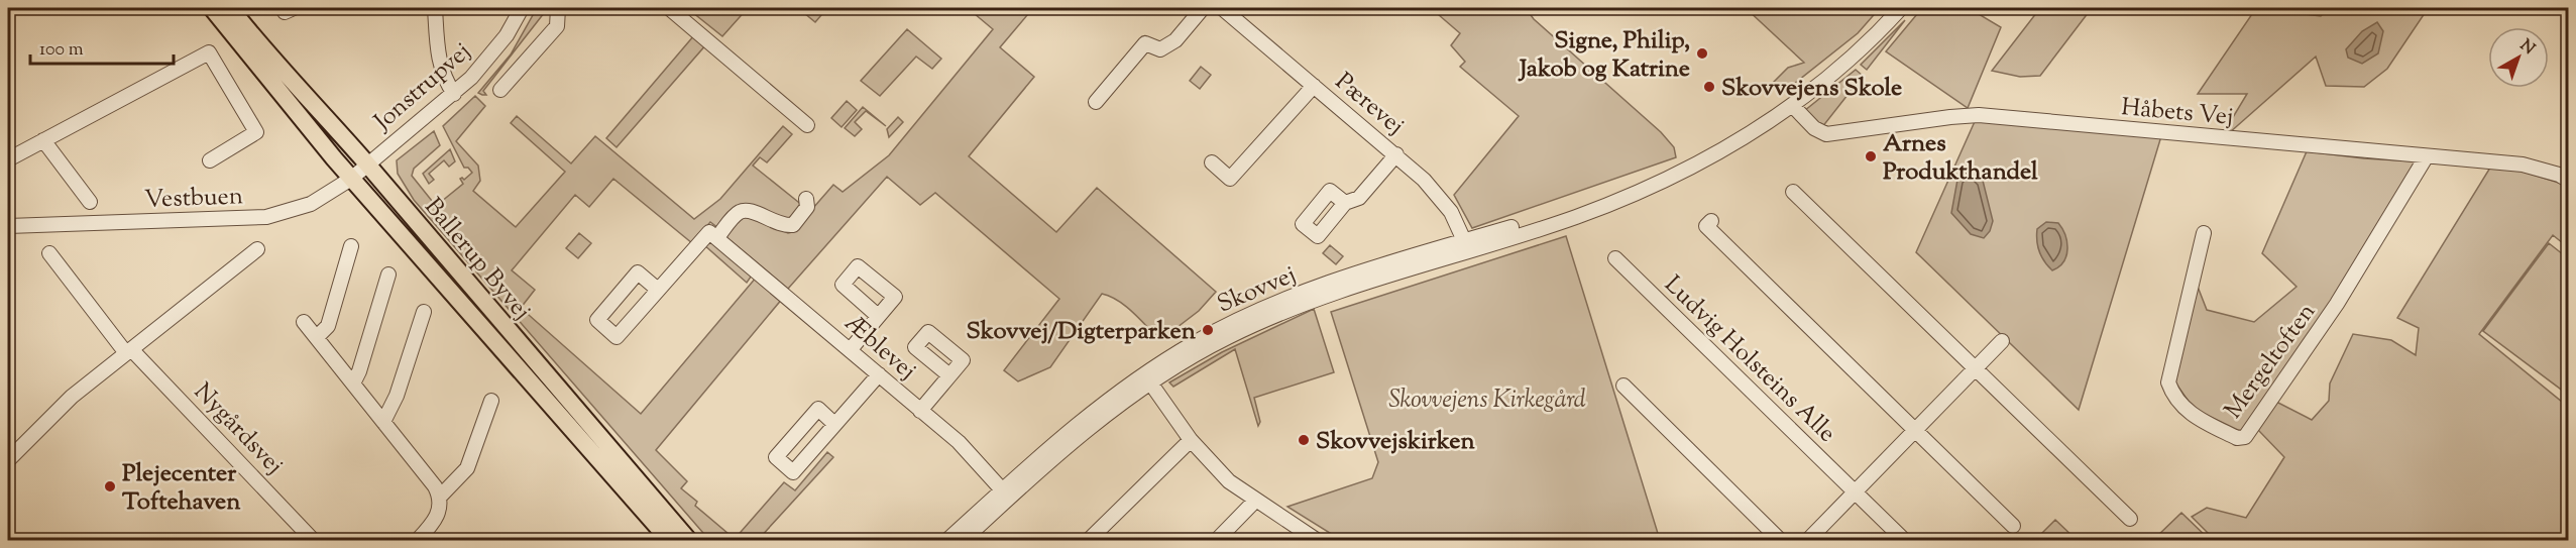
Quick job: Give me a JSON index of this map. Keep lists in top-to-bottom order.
{
  "streets": {
    "main road": ["Ballerup Byvej"],
    "street": [
      "Jonstrupvej",
      "Pærevej",
      "Håbets Vej",
      "Vestbuen",
      "Skovvej",
      "Æblevej",
      "Ludvig Holsteins Alle",
      "Mergeltoften",
      "Nygårdsvej"
    ]
  },
  "crossings": [
    ["Jonstrupvej", "Vestbuen"],
    ["Jonstrupvej", "Ballerup Byvej"],
    ["Pærevej", "Skovvej"],
    ["Håbets Vej", "Skovvej"],
    ["Håbets Vej", "Mergeltoften"],
    ["Vestbuen", "Ballerup Byvej"],
    ["Skovvej", "Æblevej"]
  ],
  "parks": ["Skovvejens Kirkegård"],
  "places": [
    "Signe, Philip, Jakob og Katrine",
    "Skovvejens Skole",
    "Arnes Produkthandel",
    "Skovvej/Digterparken",
    "Skovvejskirken",
    "Plejecenter Toftehaven"
  ],
  "scale_bar": "100 m",
  "north": "top right"
}
